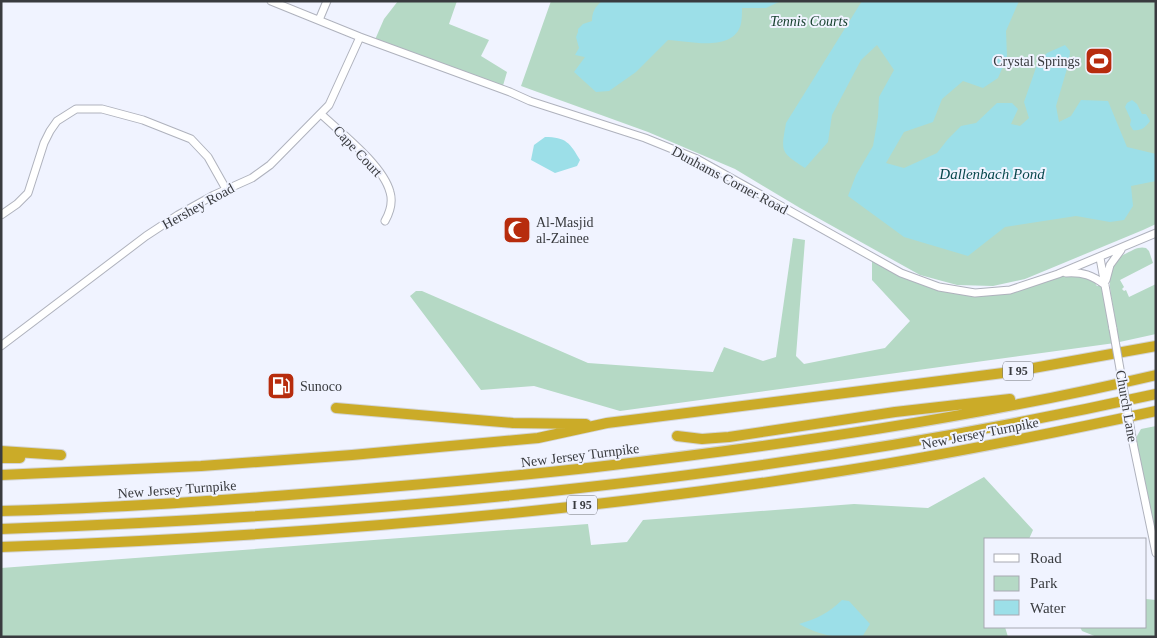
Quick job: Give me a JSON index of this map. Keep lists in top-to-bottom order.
{
  "streets": {
    "highway": ["I 95", "New Jersey Turnpike"],
    "street": [
      "Cape Court",
      "Dunhams Corner Road",
      "Hershey Road",
      "Church Lane"
    ]
  },
  "crossings": [
    ["Cape Court", "Hershey Road"],
    ["Dunhams Corner Road", "Hershey Road"],
    ["Dunhams Corner Road", "Church Lane"]
  ],
  "water": ["Dallenbach Pond"],
  "parks": ["Tennis Courts"],
  "places": {
    "sports": ["Crystal Springs"],
    "mosque": ["Al-Masjid al-Zainee"],
    "fuel station": ["Sunoco"]
  },
  "legend": ["Road", "Park", "Water"]
}
